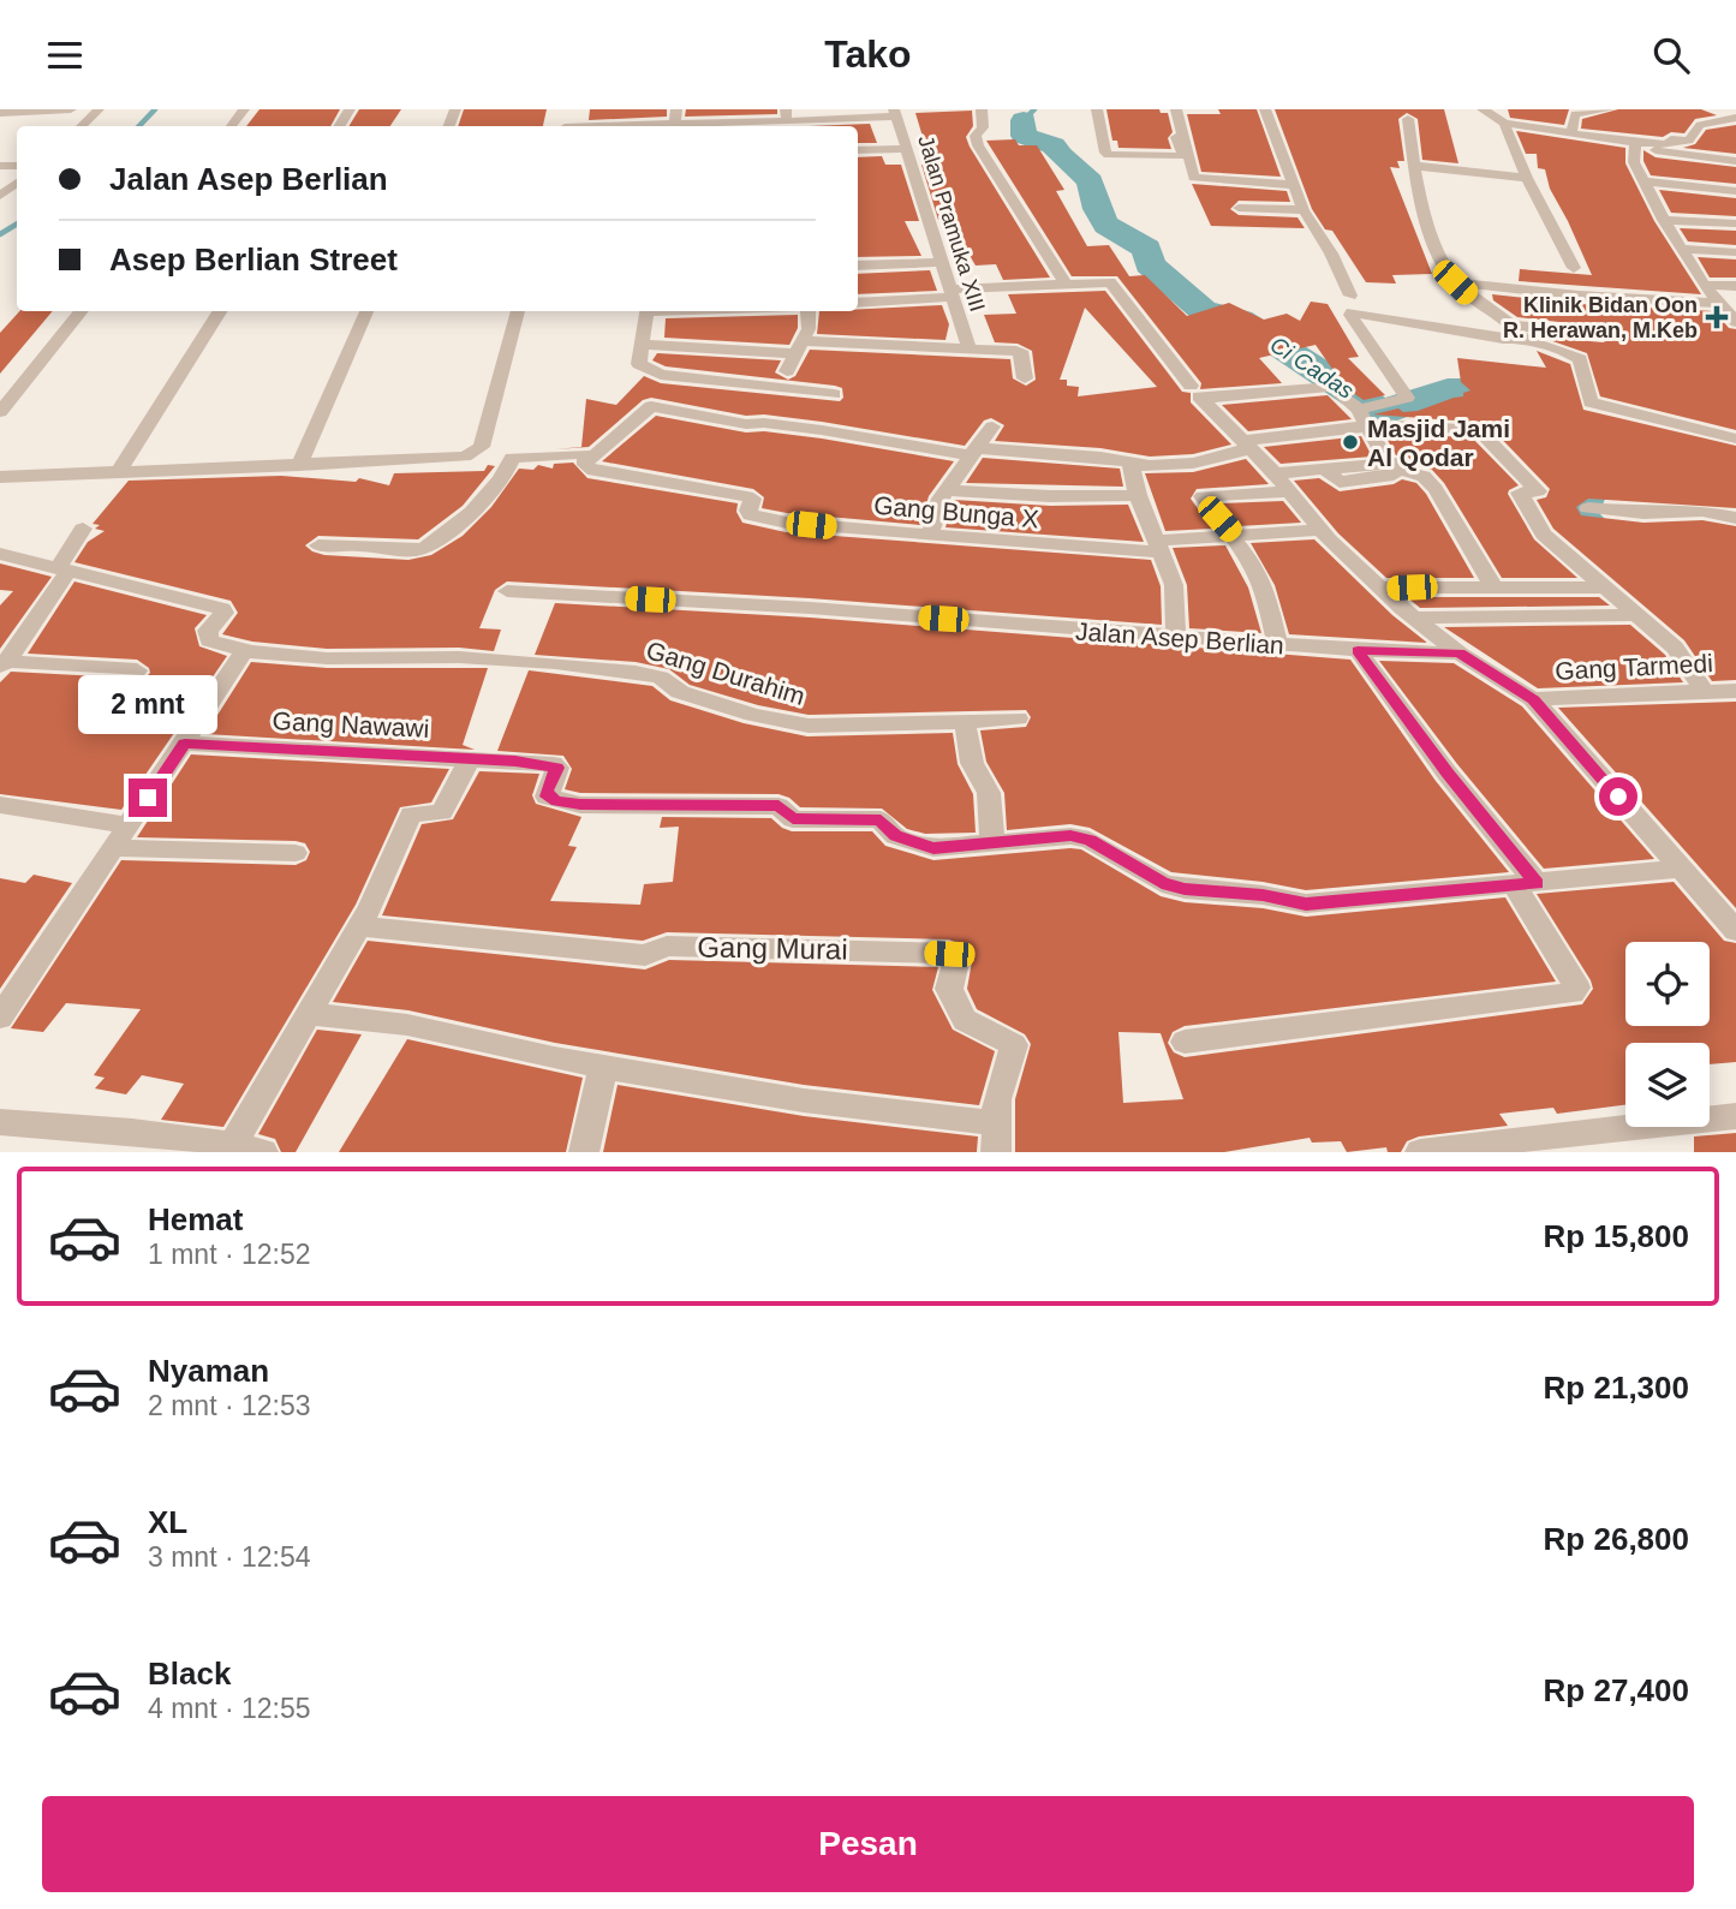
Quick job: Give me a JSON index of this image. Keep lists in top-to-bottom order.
{
  "streets": {
    "street": [
      "Jalan Pramuka XIII",
      "Gang Bunga X",
      "Jalan Asep Berlian",
      "Gang Tarmedi",
      "Gang Durahim",
      "Gang Nawawi",
      "Gang Murai"
    ]
  },
  "water": ["Ci Cadas"],
  "places": {
    "health": ["Klinik Bidan Oon R. Herawan, M.Keb"],
    "other": ["Masjid Jami Al Qodar"]
  },
  "page": {
    "header": "Tako",
    "banner": ["Jalan Asep Berlian", "Asep Berlian Street"],
    "bubble": "2 mnt",
    "list": [
      {
        "name": "Hemat",
        "note": "1 mnt · 12:52",
        "value": "Rp 15,800"
      },
      {
        "name": "Nyaman",
        "note": "2 mnt · 12:53",
        "value": "Rp 21,300"
      },
      {
        "name": "XL",
        "note": "3 mnt · 12:54",
        "value": "Rp 26,800"
      },
      {
        "name": "Black",
        "note": "4 mnt · 12:55",
        "value": "Rp 27,400"
      }
    ],
    "buttons": "Pesan"
  }
}
